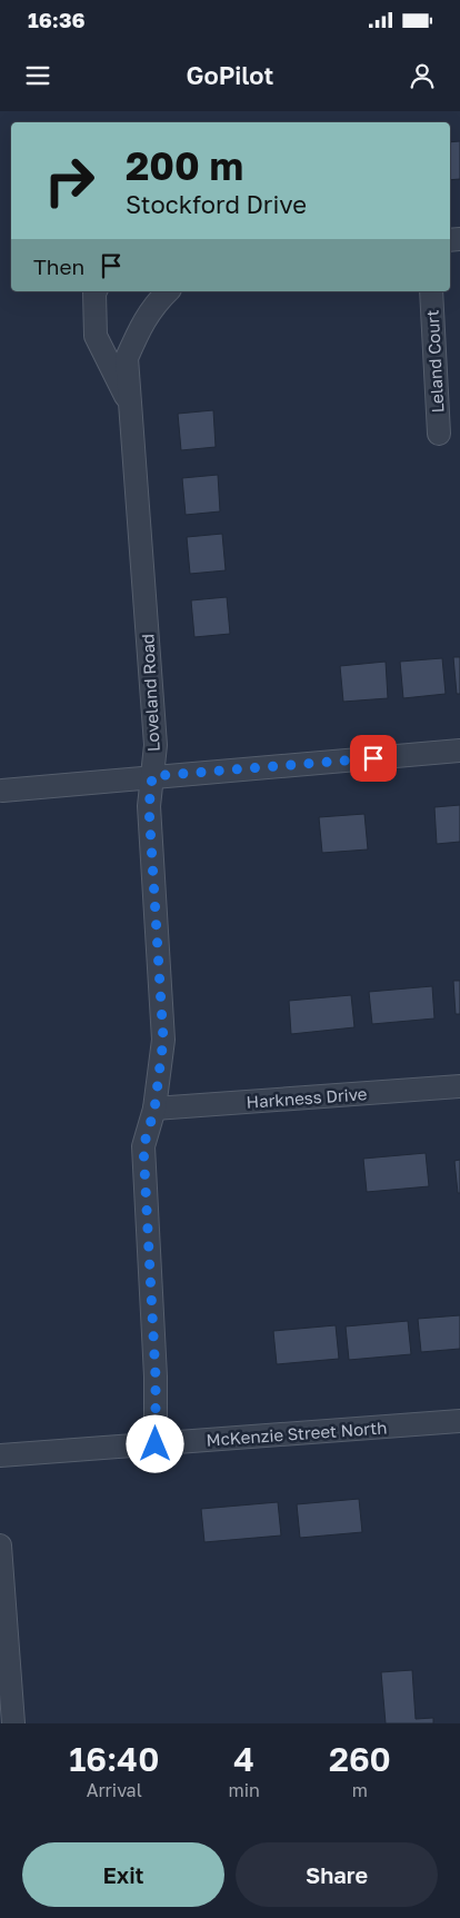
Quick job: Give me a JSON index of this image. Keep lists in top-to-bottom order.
{
  "streets": {
    "street": [
      "Leland Court",
      "Loveland Road",
      "Harkness Drive",
      "McKenzie Street North"
    ]
  },
  "crossings": [
    ["Loveland Road", "Harkness Drive"],
    ["Loveland Road", "McKenzie Street North"]
  ],
  "page": {
    "status": "16:36",
    "header": "GoPilot",
    "turn": ["200 m", "Stockford Drive"],
    "then": "Then",
    "eta": [
      "16:40",
      "Arrival",
      "4",
      "min",
      "260",
      "m"
    ],
    "buttons": ["Exit", "Share"]
  }
}
